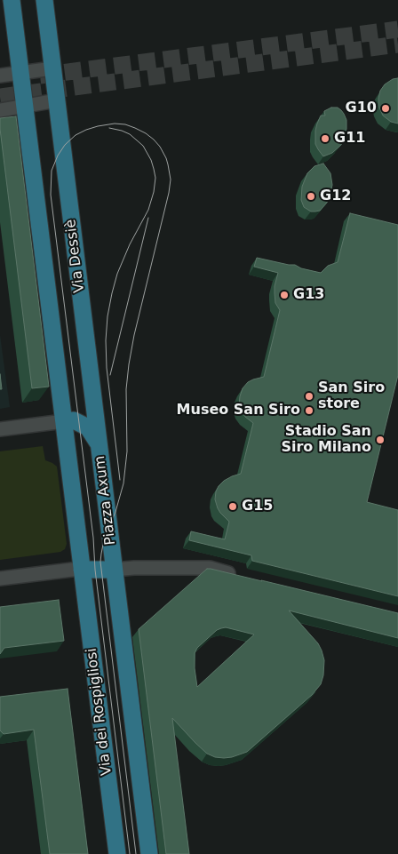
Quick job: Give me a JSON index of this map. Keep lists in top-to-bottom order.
{
  "streets": {
    "main road": ["Via Dessiè", "Piazza Axum", "Via dei Rospigliosi"]
  },
  "crossings": [
    ["Via Dessiè", "Piazza Axum"]
  ],
  "places": [
    "G10",
    "G11",
    "G12",
    "G13",
    "San Siro store",
    "Museo San Siro",
    "Stadio San Siro Milano",
    "G15"
  ]
}
